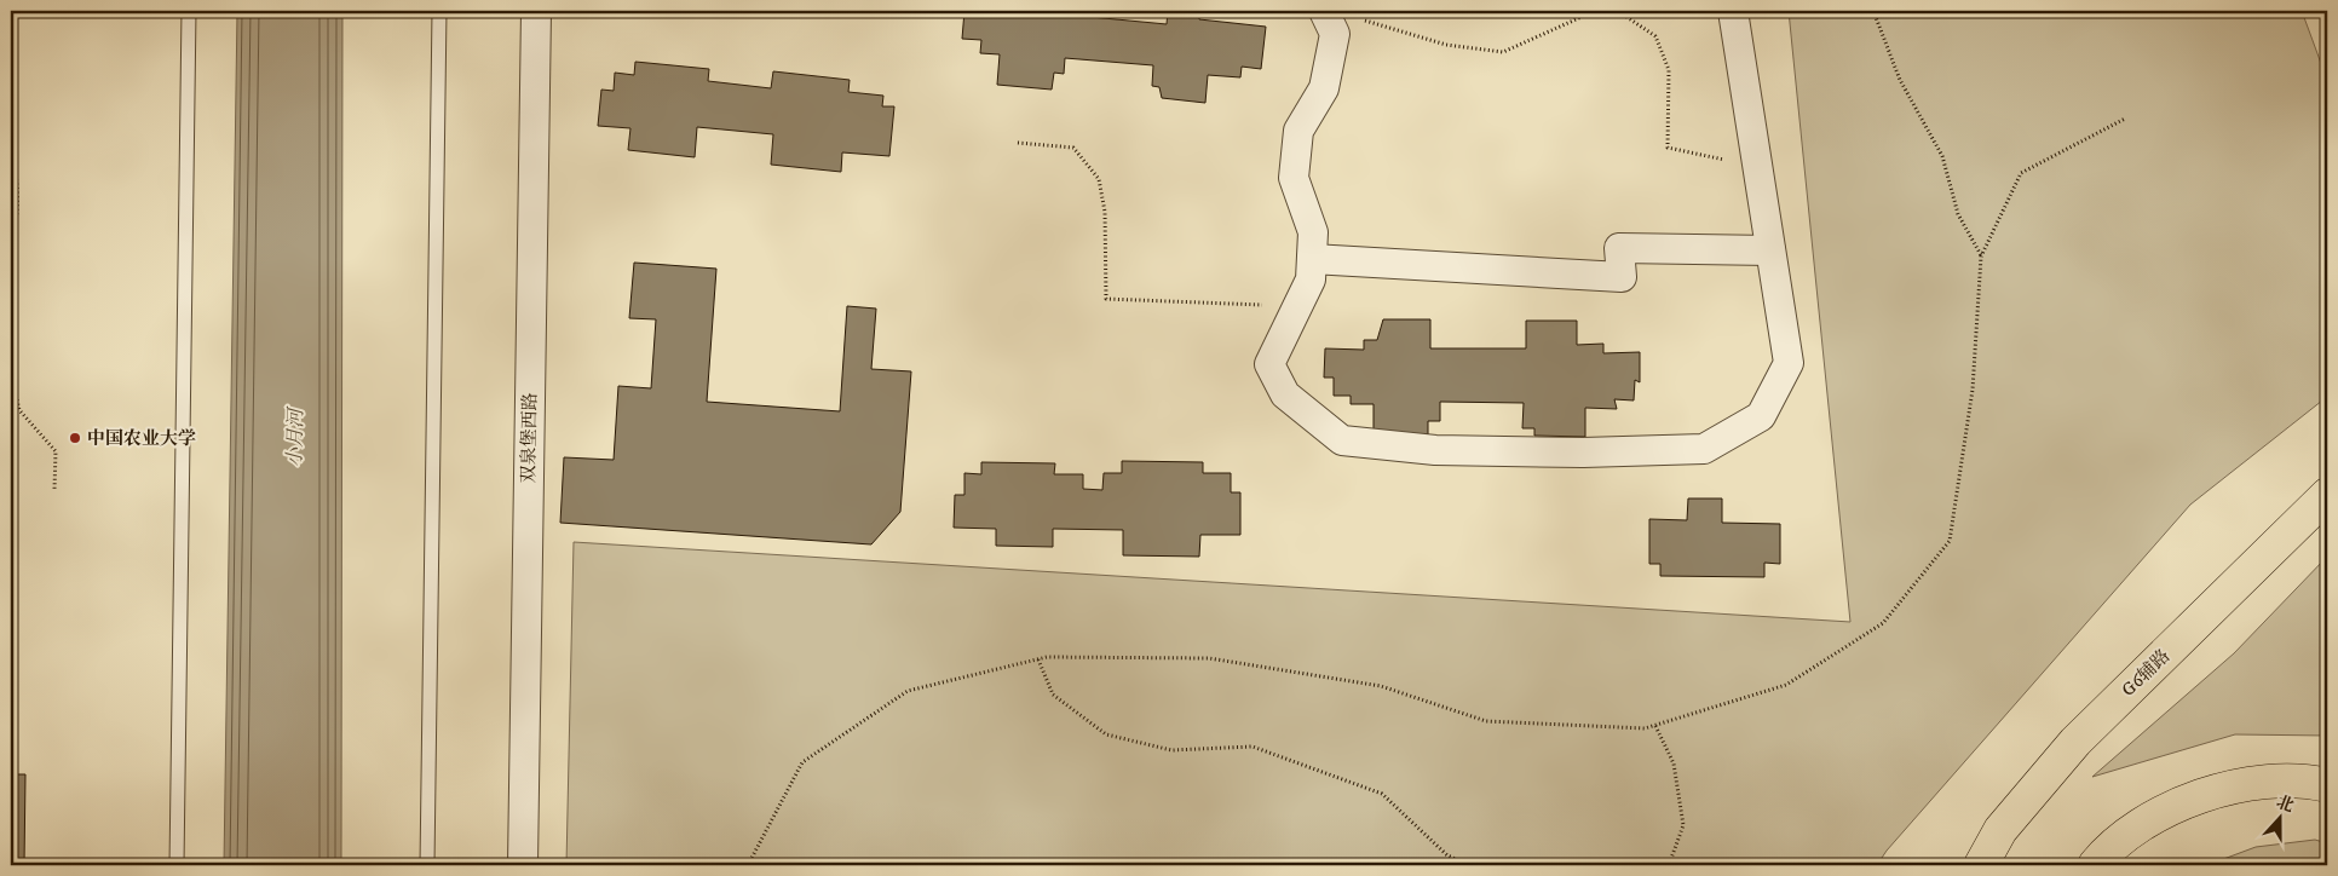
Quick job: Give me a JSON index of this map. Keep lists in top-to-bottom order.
{
  "streets": {
    "main road": ["G6辅路"],
    "street": ["双泉堡西路"]
  },
  "water": ["小月河"],
  "places": ["中国农业大学"],
  "north": "top"
}
